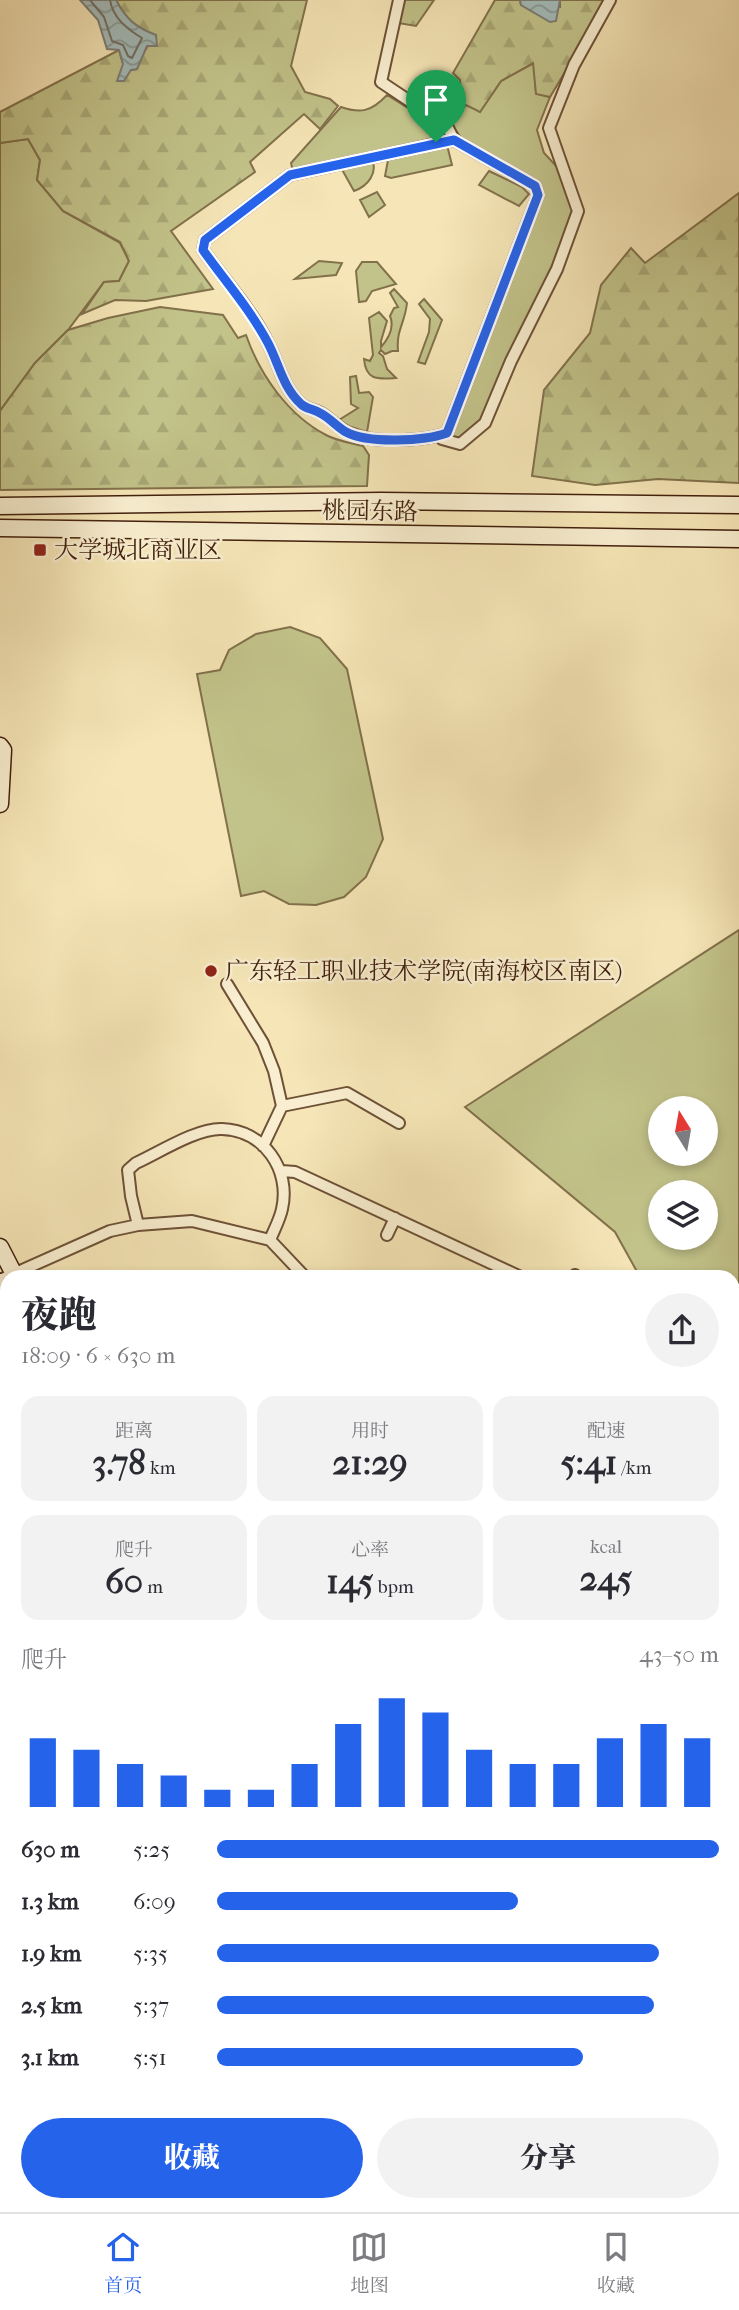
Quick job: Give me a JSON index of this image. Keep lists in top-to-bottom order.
{
  "streets": {
    "main road": ["桃园东路"]
  },
  "places": {
    "transit": ["大学城北商业区"],
    "other": ["广东轻工职业技术学院(南海校区南区)"]
  },
  "north": "top",
  "page": {
    "heading": ["夜跑", "18:09 · 6 × 630 m"],
    "stats": [
      ["距离", "3.78 km"],
      ["用时", "21:29"],
      ["配速", "5:41 /km"],
      ["爬升", "60 m"],
      ["心率", "145 bpm"],
      ["kcal", "245"]
    ],
    "chart": ["爬升", "43–50 m"],
    "list": [
      {
        "name": "630 m",
        "note": "5:25"
      },
      {
        "name": "1.3 km",
        "note": "6:09"
      },
      {
        "name": "1.9 km",
        "note": "5:35"
      },
      {
        "name": "2.5 km",
        "note": "5:37"
      },
      {
        "name": "3.1 km",
        "note": "5:51"
      }
    ],
    "buttons": ["收藏", "分享"],
    "tabs": ["首页", "地图", "收藏"]
  }
}
